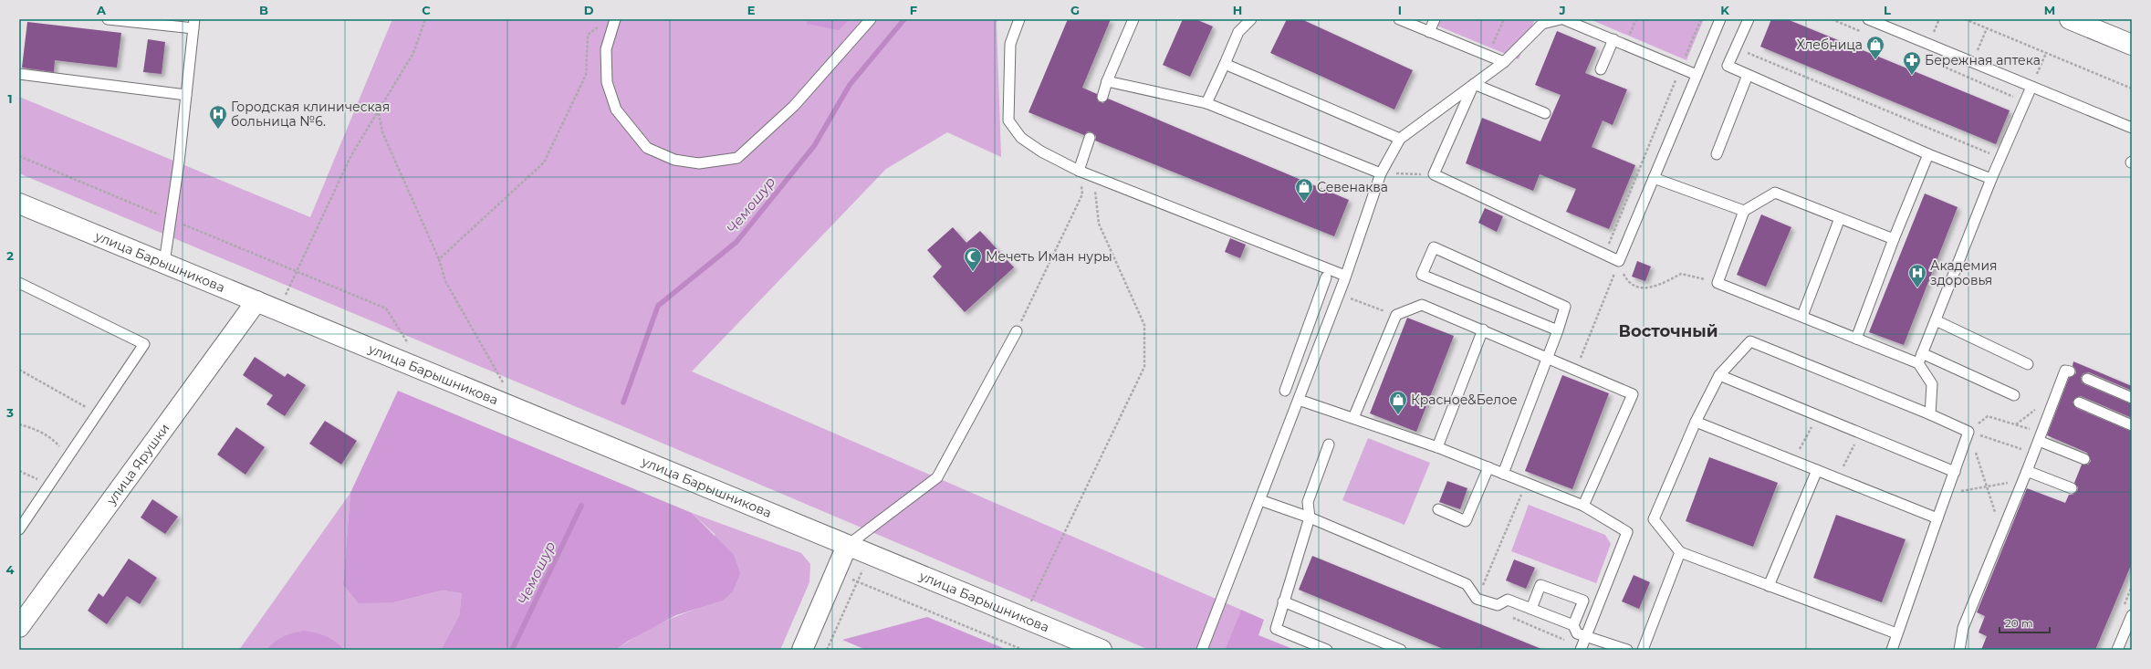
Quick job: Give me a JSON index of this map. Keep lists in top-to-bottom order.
{
  "streets": {
    "street": ["улица Барышникова", "улица Ярушки"]
  },
  "crossings": [
    ["улица Барышникова", "улица Ярушки"]
  ],
  "districts": ["Восточный"],
  "water": ["Чемошур"],
  "places": {
    "shop": ["Хлебница", "Севенаква", "Красное&Белое"],
    "pharmacy": ["Бережная аптека"],
    "hospital": ["Городская клиническая больница №6.", "Академия здоровья"],
    "mosque": ["Мечеть Иман нуры"]
  },
  "scale_bar": "20 m",
  "grid": {
    "columns": [
      "A",
      "B",
      "C",
      "D",
      "E",
      "F",
      "G",
      "H",
      "I",
      "J",
      "K",
      "L",
      "M"
    ],
    "rows": [
      "1",
      "2",
      "3",
      "4"
    ]
  }
}
